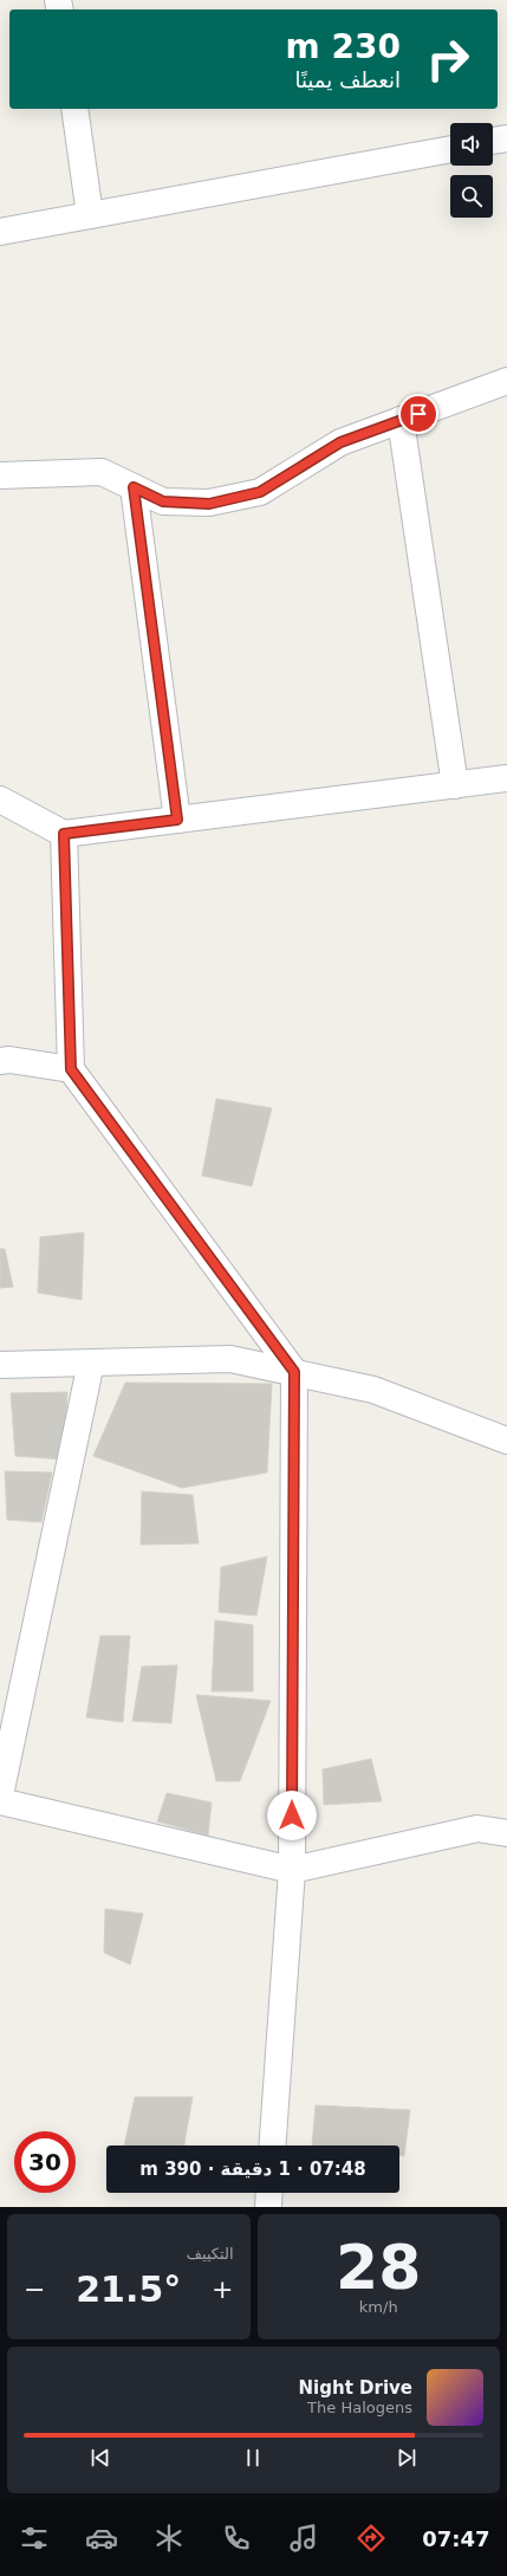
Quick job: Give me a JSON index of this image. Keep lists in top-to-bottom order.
{
  "page": {
    "turn": ["230 m", "انعطف يمينًا"],
    "limit": "30",
    "trip": "07:48 · 1 دقيقة · 390 m",
    "tile": [
      ["28", "km/h"],
      "التكييف"
    ],
    "heat": ["−", "21.5°", "+"],
    "song": ["Night Drive", "The Halogens"],
    "tabs": "07:47"
  }
}
